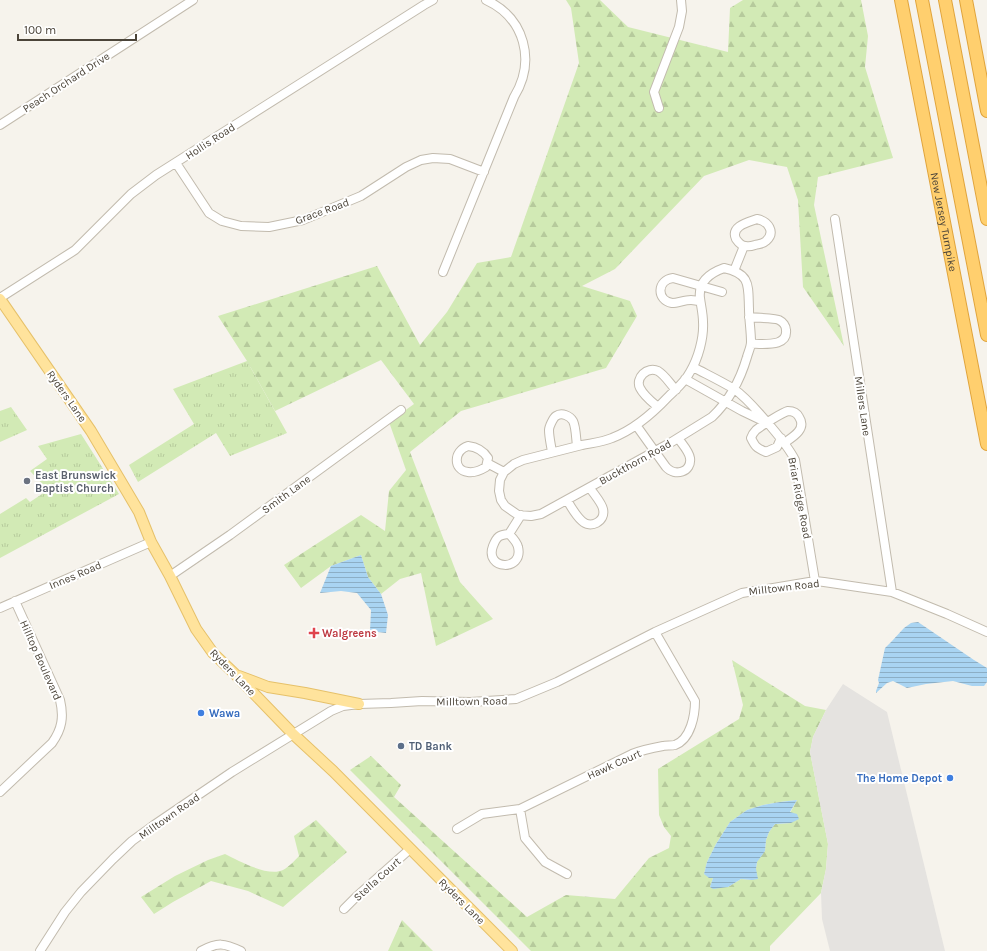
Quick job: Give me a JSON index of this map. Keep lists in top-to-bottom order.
{
  "streets": {
    "highway": ["New Jersey Turnpike"],
    "main road": ["Ryders Lane"],
    "street": [
      "Peach Orchard Drive",
      "Hollis Road",
      "Grace Road",
      "Millers Lane",
      "Buckthorn Road",
      "Smith Lane",
      "Briar Ridge Road",
      "Innes Road",
      "Milltown Road",
      "Hilltop Boulevard",
      "Hawk Court",
      "Stella Court"
    ]
  },
  "crossings": [
    ["Hollis Road", "Grace Road"],
    ["Hollis Road", "Ryders Lane"],
    ["Ryders Lane", "Smith Lane"],
    ["Ryders Lane", "Innes Road"],
    ["Ryders Lane", "Milltown Road"],
    ["Ryders Lane", "Stella Court"],
    ["Millers Lane", "Milltown Road"],
    ["Buckthorn Road", "Briar Ridge Road"],
    ["Briar Ridge Road", "Milltown Road"],
    ["Innes Road", "Hilltop Boulevard"],
    ["Milltown Road", "Hawk Court"]
  ],
  "places": {
    "other": [
      "East Brunswick Baptist Church",
      "Wawa",
      "TD Bank",
      "The Home Depot"
    ],
    "health": ["Walgreens"]
  },
  "scale_bar": "100 m"
}
